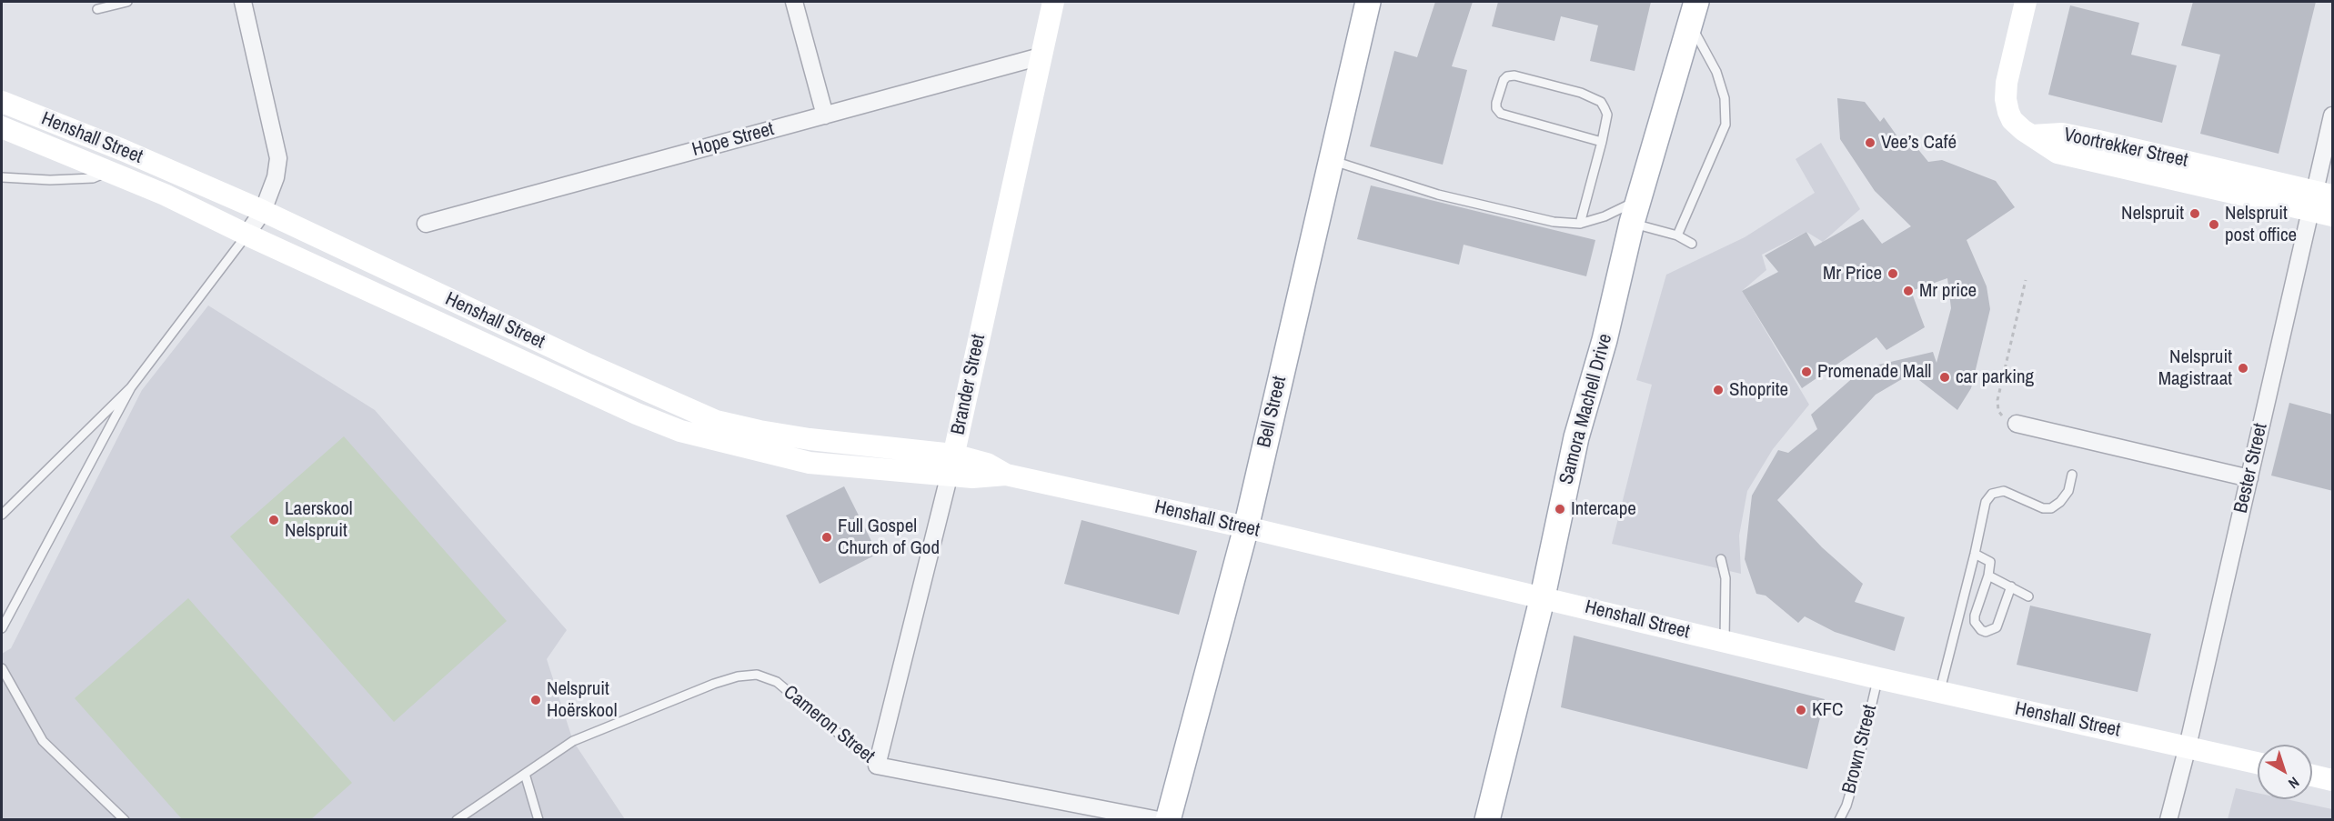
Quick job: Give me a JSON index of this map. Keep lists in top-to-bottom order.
{
  "streets": {
    "main road": ["Samora Machell Drive", "Bell Street"],
    "street": [
      "Henshall Street",
      "Hope Street",
      "Voortrekker Street",
      "Brander Street",
      "Bester Street",
      "Cameron Street"
    ],
    "lane": ["Brown Street"]
  },
  "crossings": [
    ["Henshall Street", "Brander Street"],
    ["Henshall Street", "Samora Machell Drive"],
    ["Henshall Street", "Bell Street"],
    ["Henshall Street", "Bester Street"],
    ["Henshall Street", "Brown Street"],
    ["Hope Street", "Brander Street"],
    ["Voortrekker Street", "Bester Street"],
    ["Brander Street", "Cameron Street"]
  ],
  "places": [
    "Vee’s Café",
    "Nelspruit",
    "Nelspruit post office",
    "Mr Price",
    "Mr price",
    "Nelspruit Magistraat",
    "Promenade Mall",
    "car parking",
    "Shoprite",
    "Intercape",
    "Laerskool Nelspruit",
    "Full Gospel Church of God",
    "Nelspruit Hoërskool",
    "KFC"
  ],
  "north": "bottom right"
}
